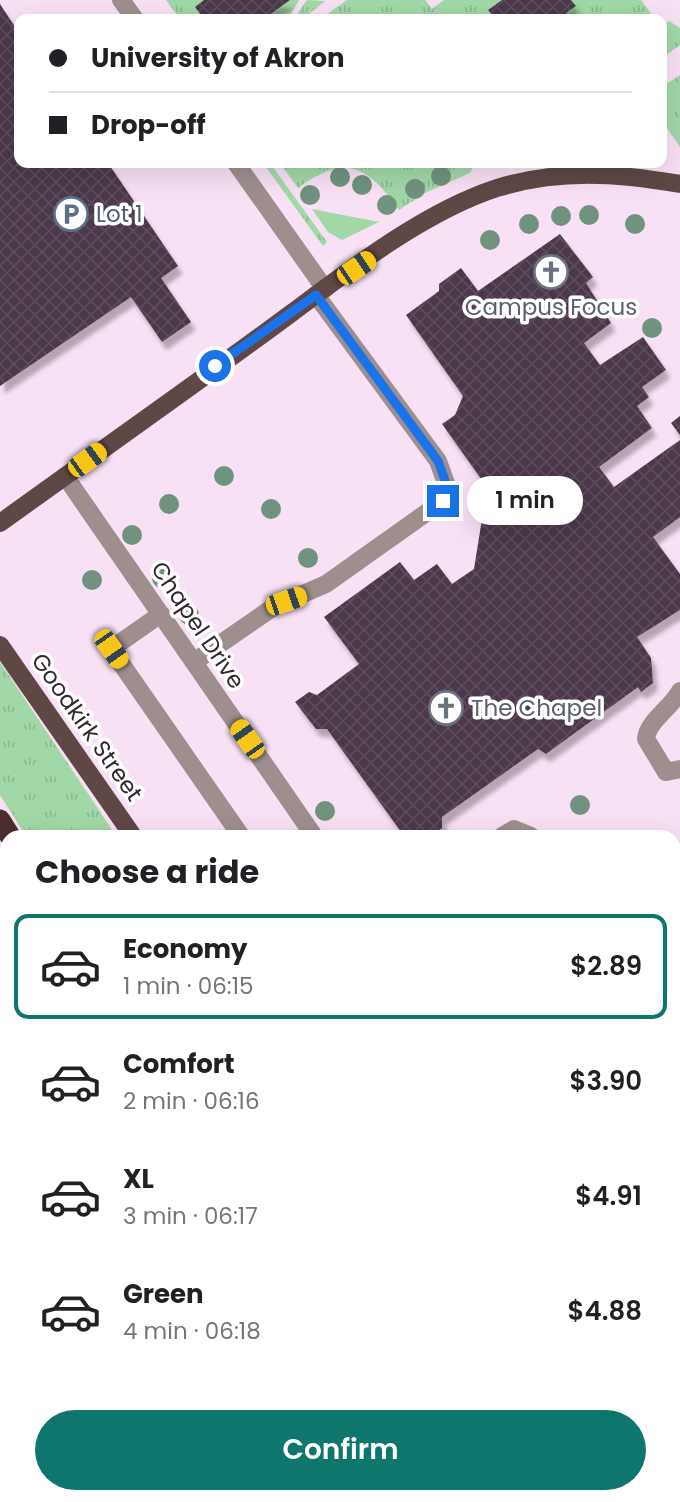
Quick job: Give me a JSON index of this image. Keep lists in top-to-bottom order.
{
  "streets": {
    "main road": ["Goodkirk Street"],
    "street": ["Chapel Drive"]
  },
  "places": {
    "parking": ["Lot 1"],
    "church": ["Campus Focus", "The Chapel"]
  },
  "page": {
    "banner": ["University of Akron", "Drop-off"],
    "bubble": "1 min",
    "heading": "Choose a ride",
    "list": [
      {
        "name": "Economy",
        "note": "1 min · 06:15",
        "value": "$2.89"
      },
      {
        "name": "Comfort",
        "note": "2 min · 06:16",
        "value": "$3.90"
      },
      {
        "name": "XL",
        "note": "3 min · 06:17",
        "value": "$4.91"
      },
      {
        "name": "Green",
        "note": "4 min · 06:18",
        "value": "$4.88"
      }
    ],
    "buttons": "Confirm"
  }
}
